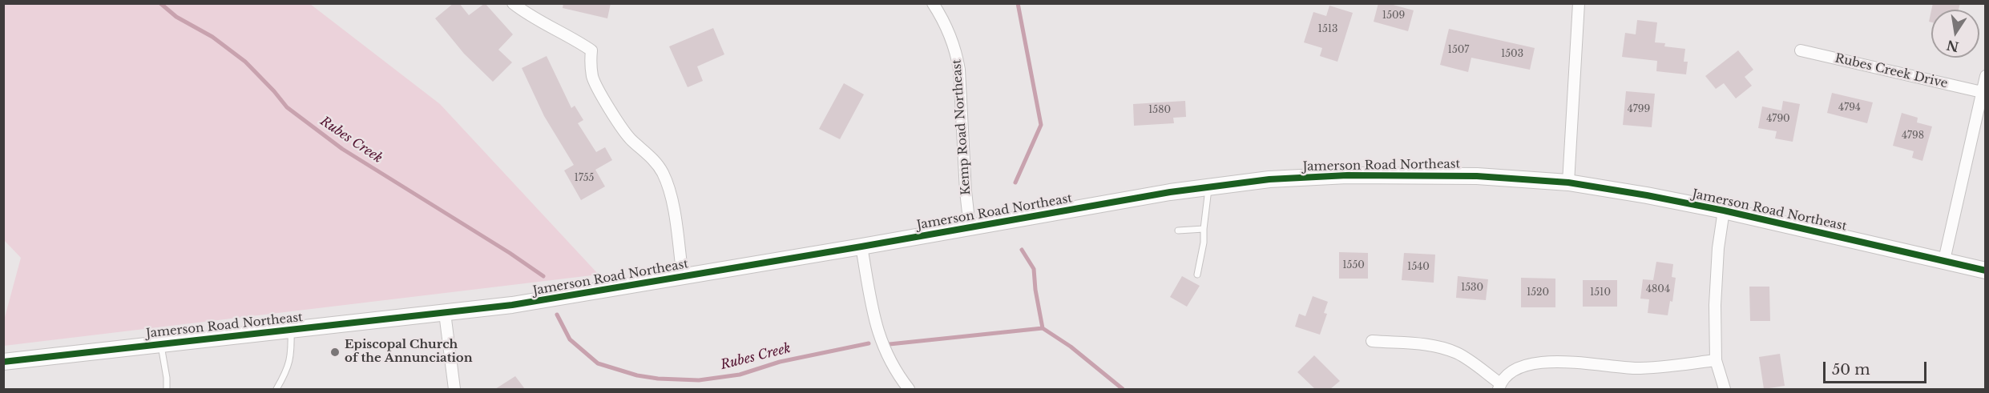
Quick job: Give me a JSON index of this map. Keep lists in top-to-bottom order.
{
  "streets": {
    "street": ["Rubes Creek Drive", "Kemp Road Northeast", "Jamerson Road Northeast"]
  },
  "crossings": [
    ["Kemp Road Northeast", "Jamerson Road Northeast"]
  ],
  "water": ["Rubes Creek"],
  "places": ["Episcopal Church of the Annunciation"],
  "house_numbers": [
    "1509",
    "1513",
    "1507",
    "1503",
    "4794",
    "4799",
    "1580",
    "4790",
    "4798",
    "1755",
    "1550",
    "1540",
    "1530",
    "4804",
    "1520",
    "1510"
  ],
  "scale_bar": "50 m",
  "north": "bottom"
}
